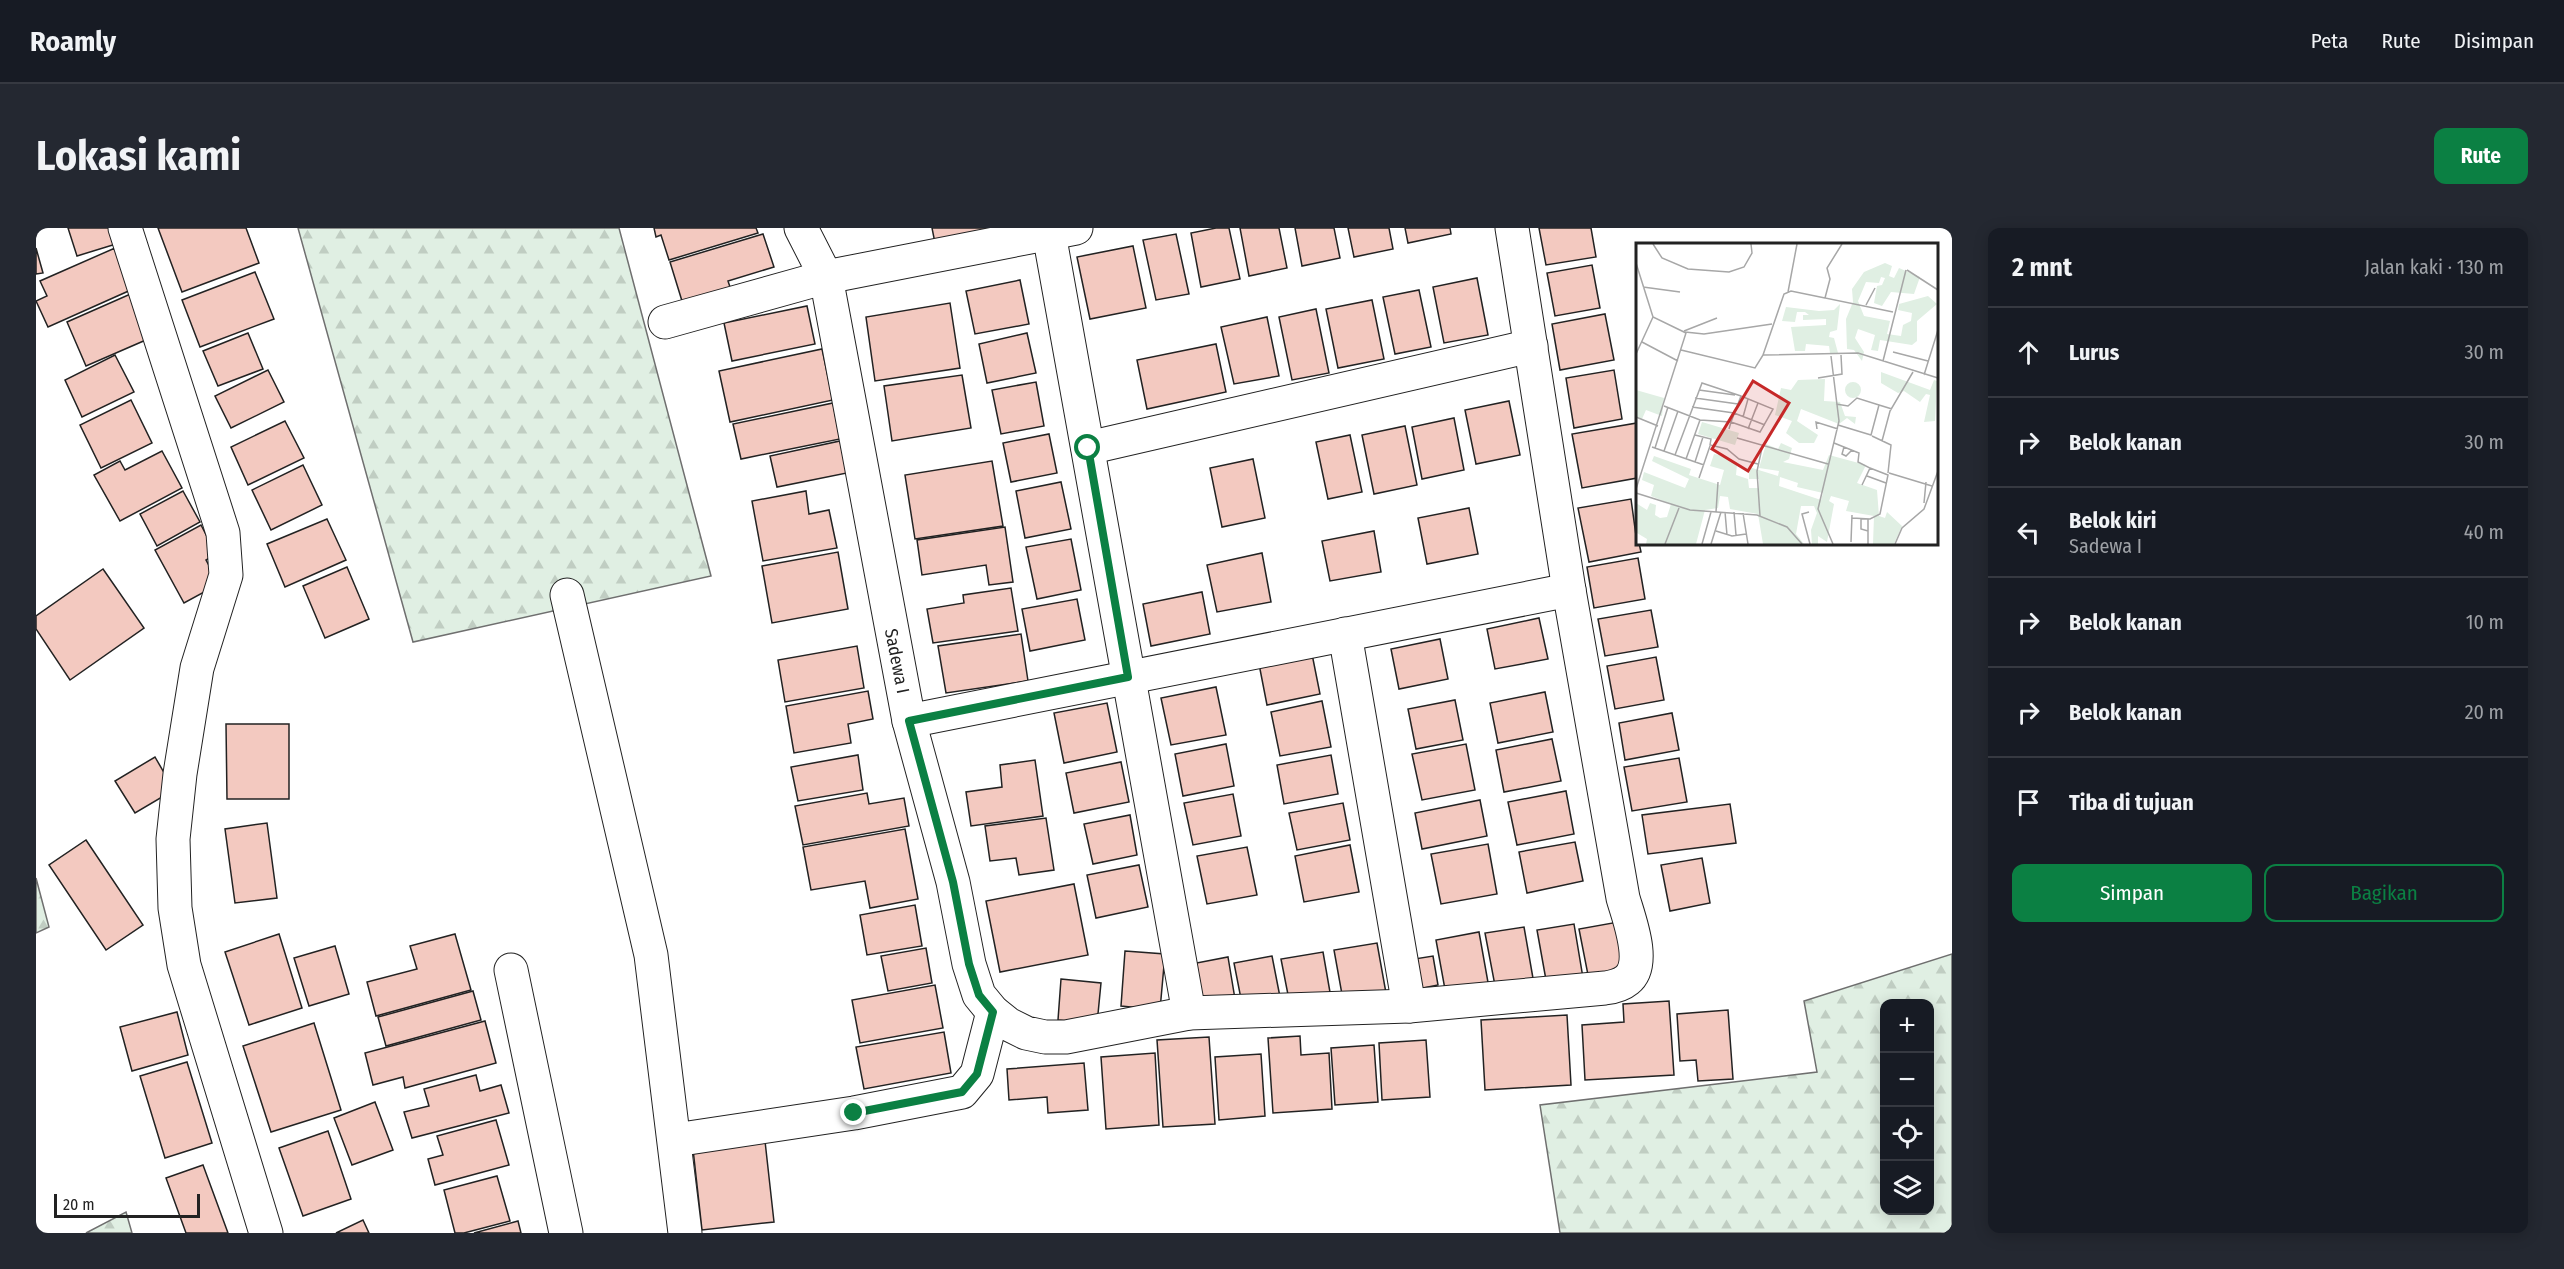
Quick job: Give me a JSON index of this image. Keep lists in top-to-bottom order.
{
  "streets": {
    "street": ["Sadewa I"]
  },
  "scale_bar": "20 m",
  "page": {
    "header": "Roamly",
    "nav": ["Peta", "Rute", "Disimpan"],
    "buttons": [
      "Rute",
      ["Simpan", "Bagikan"]
    ],
    "title": "Lokasi kami",
    "heading": ["2 mnt", "Jalan kaki · 130 m"],
    "list": [
      ["Lurus", "30 m"],
      ["Belok kanan", "30 m"],
      ["Belok kiri", "Sadewa I", "40 m"],
      ["Belok kanan", "10 m"],
      ["Belok kanan", "20 m"],
      "Tiba di tujuan"
    ],
    "map_buttons": ["+", "−"],
    "scale": "20 m"
  }
}
